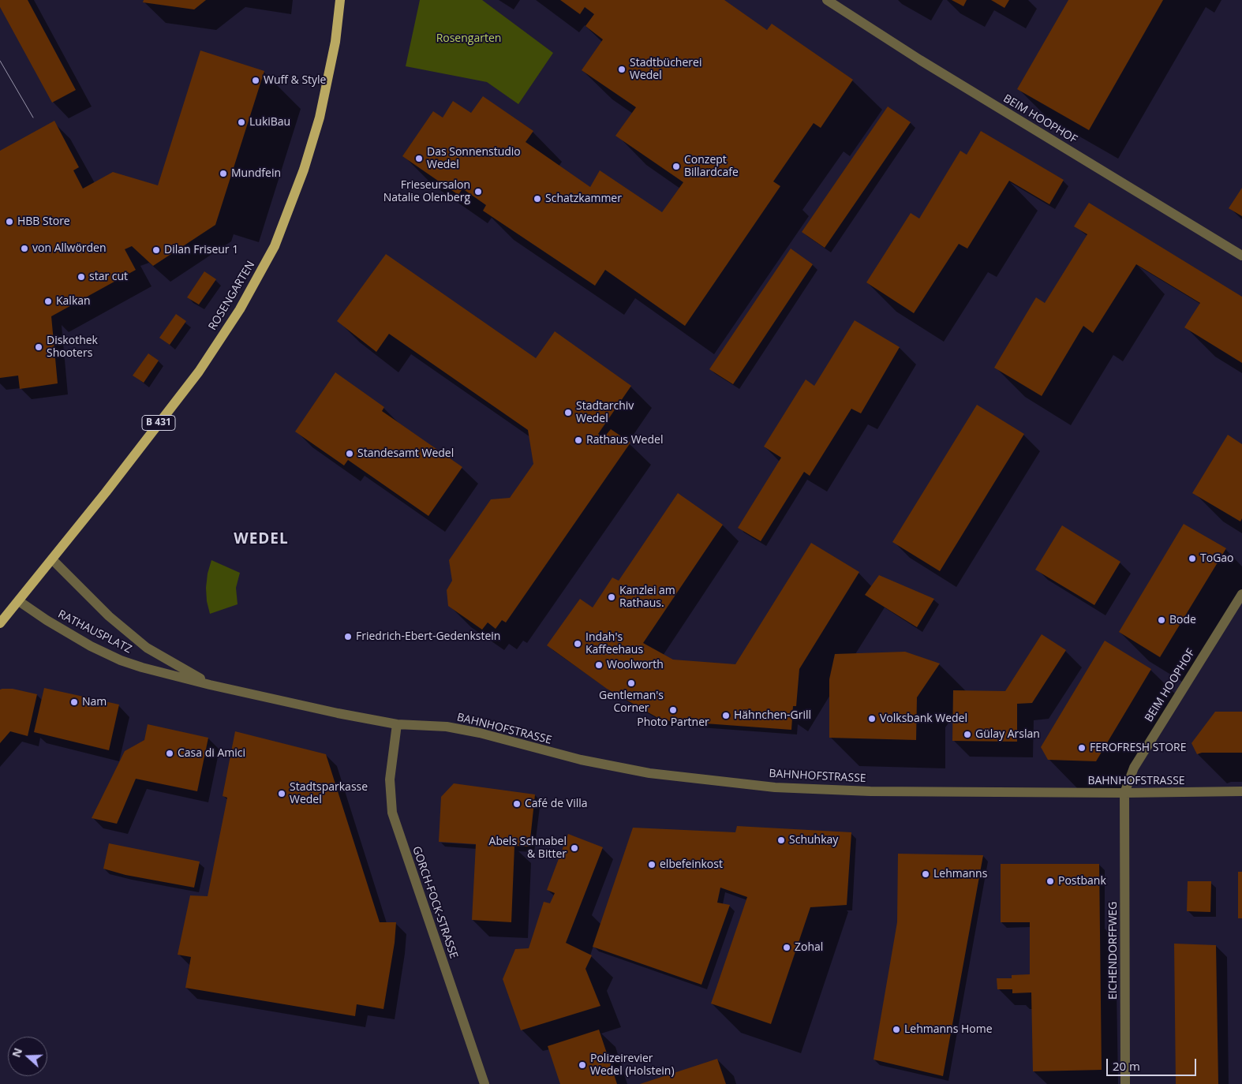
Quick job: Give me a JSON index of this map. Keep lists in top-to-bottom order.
{
  "streets": {
    "main road": ["ROSENGARTEN", "B 431"],
    "street": [
      "BEIM HOOPHOF",
      "RATHAUSPLATZ",
      "BAHNHOFSTRASSE",
      "GORCH-FOCK-STRASSE",
      "EICHENDORFFWEG"
    ]
  },
  "crossings": [
    ["BEIM HOOPHOF", "BAHNHOFSTRASSE"],
    ["BEIM HOOPHOF", "EICHENDORFFWEG"],
    ["ROSENGARTEN", "B 431"],
    ["ROSENGARTEN", "RATHAUSPLATZ"],
    ["B 431", "RATHAUSPLATZ"],
    ["RATHAUSPLATZ", "BAHNHOFSTRASSE"],
    ["RATHAUSPLATZ", "GORCH-FOCK-STRASSE"],
    ["BAHNHOFSTRASSE", "GORCH-FOCK-STRASSE"],
    ["BAHNHOFSTRASSE", "EICHENDORFFWEG"]
  ],
  "districts": ["WEDEL"],
  "parks": ["Rosengarten"],
  "places": [
    "Stadtbücherei Wedel",
    "Wuff & Style",
    "LukiBau",
    "Das Sonnenstudio Wedel",
    "Conzept Billardcafe",
    "Mundfein",
    "Frieseursalon Natalie Olenberg",
    "Schatzkammer",
    "HBB Store",
    "von Allwörden",
    "Dilan Friseur 1",
    "star cut",
    "Kalkan",
    "Diskothek Shooters",
    "Stadtarchiv Wedel",
    "Rathaus Wedel",
    "Standesamt Wedel",
    "ToGao",
    "Kanzlei am Rathaus.",
    "Bode",
    "Friedrich-Ebert-Gedenkstein",
    "Indah's Kaffeehaus",
    "Woolworth",
    "Gentleman's Corner",
    "Nam",
    "Photo Partner",
    "Hähnchen-Grill",
    "Volksbank Wedel",
    "Gülay Arslan",
    "FEROFRESH STORE",
    "Casa di Amici",
    "Stadtsparkasse Wedel",
    "Café de Villa",
    "Schuhkay",
    "Abels Schnabel & Bitter",
    "elbefeinkost",
    "Lehmanns",
    "Postbank",
    "Zohal",
    "Lehmanns Home",
    "Polizeirevier Wedel (Holstein)"
  ],
  "scale_bar": "20 m",
  "north": "left"
}
